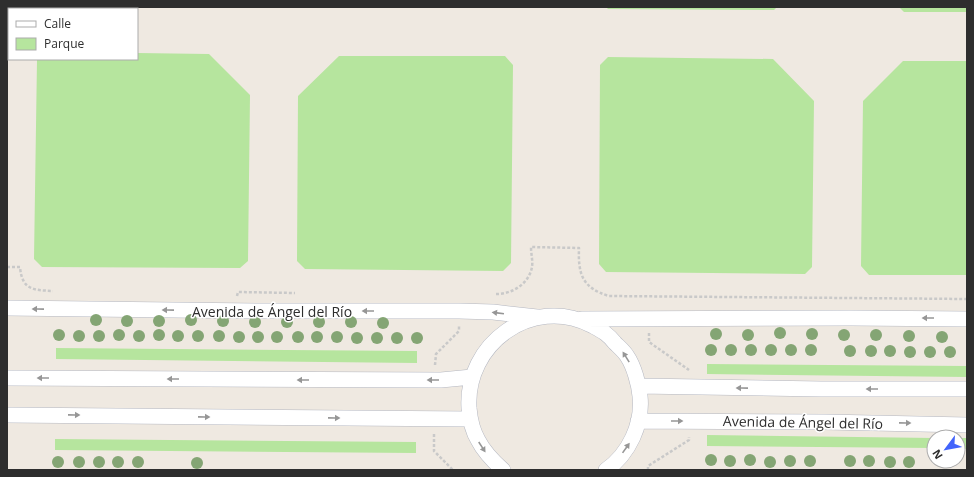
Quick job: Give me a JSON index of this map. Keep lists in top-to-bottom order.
{
  "streets": {
    "street": ["Avenida de Ángel del Río"]
  },
  "legend": ["Calle", "Parque"],
  "north": "bottom left"
}
